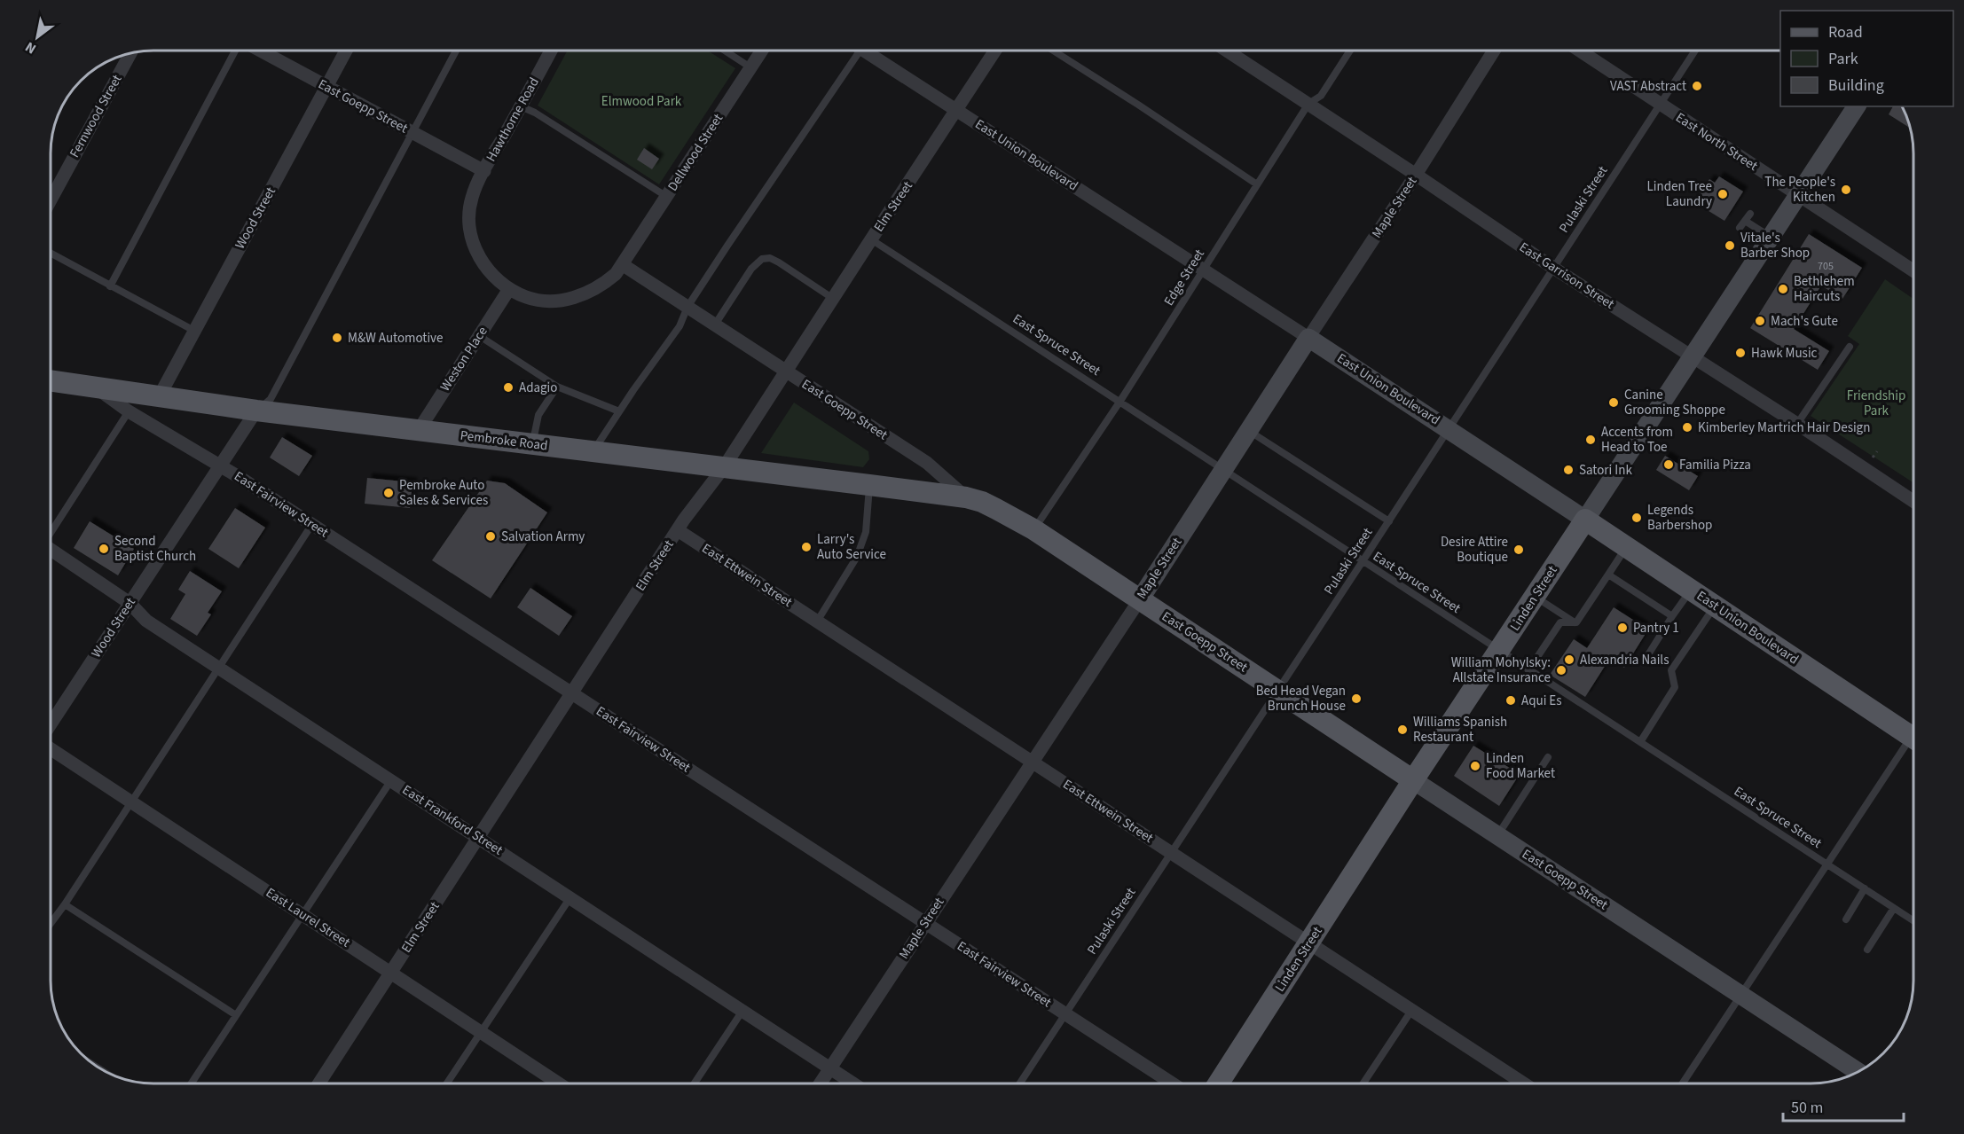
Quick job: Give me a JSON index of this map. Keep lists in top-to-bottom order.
{
  "streets": {
    "main road": [
      "East Goepp Street",
      "East Union Boulevard",
      "Pembroke Road",
      "Linden Street"
    ],
    "street": [
      "Fernwood Street",
      "Hawthorne Road",
      "East North Street",
      "Dellwood Street",
      "Elm Street",
      "Maple Street",
      "Wood Street",
      "East Garrison Street",
      "Weston Place",
      "East Fairview Street",
      "East Ettwein Street",
      "East Frankford Street",
      "East Laurel Street"
    ],
    "lane": ["Pulaski Street", "Edge Street", "East Spruce Street"]
  },
  "crossings": [
    ["East Goepp Street", "Hawthorne Road"],
    ["East Goepp Street", "Dellwood Street"],
    ["East Goepp Street", "Pulaski Street"],
    ["East Goepp Street", "Elm Street"],
    ["East Goepp Street", "Maple Street"],
    ["East Goepp Street", "Wood Street"],
    ["East Goepp Street", "Edge Street"],
    ["East Goepp Street", "Weston Place"],
    ["East Goepp Street", "Pembroke Road"],
    ["East Goepp Street", "Linden Street"],
    ["Hawthorne Road", "Dellwood Street"],
    ["Hawthorne Road", "Weston Place"],
    ["East North Street", "Pulaski Street"],
    ["East North Street", "Linden Street"],
    ["Dellwood Street", "Weston Place"],
    ["East Union Boulevard", "Pulaski Street"],
    ["East Union Boulevard", "Elm Street"],
    ["East Union Boulevard", "Maple Street"],
    ["East Union Boulevard", "Edge Street"],
    ["East Union Boulevard", "Linden Street"],
    ["Pulaski Street", "East Garrison Street"],
    ["Pulaski Street", "East Spruce Street"],
    ["Pulaski Street", "East Fairview Street"],
    ["Pulaski Street", "East Ettwein Street"],
    ["Elm Street", "East Spruce Street"],
    ["Elm Street", "Pembroke Road"],
    ["Elm Street", "East Fairview Street"],
    ["Elm Street", "East Ettwein Street"],
    ["Elm Street", "East Frankford Street"],
    ["Elm Street", "East Laurel Street"],
    ["Maple Street", "East Garrison Street"],
    ["Maple Street", "East Spruce Street"],
    ["Maple Street", "East Fairview Street"],
    ["Maple Street", "East Ettwein Street"],
    ["Maple Street", "East Frankford Street"],
    ["Wood Street", "Pembroke Road"],
    ["Wood Street", "East Fairview Street"],
    ["Wood Street", "East Frankford Street"],
    ["East Garrison Street", "Edge Street"],
    ["East Garrison Street", "Linden Street"],
    ["Edge Street", "East Spruce Street"],
    ["East Spruce Street", "Linden Street"],
    ["Weston Place", "Pembroke Road"],
    ["Pembroke Road", "East Fairview Street"],
    ["East Ettwein Street", "Linden Street"]
  ],
  "parks": ["Elmwood Park", "Friendship Park"],
  "places": [
    "VAST Abstract",
    "The People's Kitchen",
    "Linden Tree Laundry",
    "Vitale's Barber Shop",
    "Bethlehem Haircuts",
    "Mach's Gute",
    "M&W Automotive",
    "Hawk Music",
    "Adagio",
    "Canine Grooming Shoppe",
    "Kimberley Martrich Hair Design",
    "Accents from Head to Toe",
    "Familia Pizza",
    "Satori Ink",
    "Pembroke Auto Sales & Services",
    "Legends Barbershop",
    "Salvation Army",
    "Larry's Auto Service",
    "Second Baptist Church",
    "Desire Attire Boutique",
    "Pantry 1",
    "Alexandria Nails",
    "William Mohylsky: Allstate Insurance",
    "Bed Head Vegan Brunch House",
    "Aqui Es",
    "Williams Spanish Restaurant",
    "Linden Food Market"
  ],
  "house_numbers": ["705"],
  "legend": ["Road", "Park", "Building"],
  "scale_bar": "50 m",
  "north": "bottom left"
}
